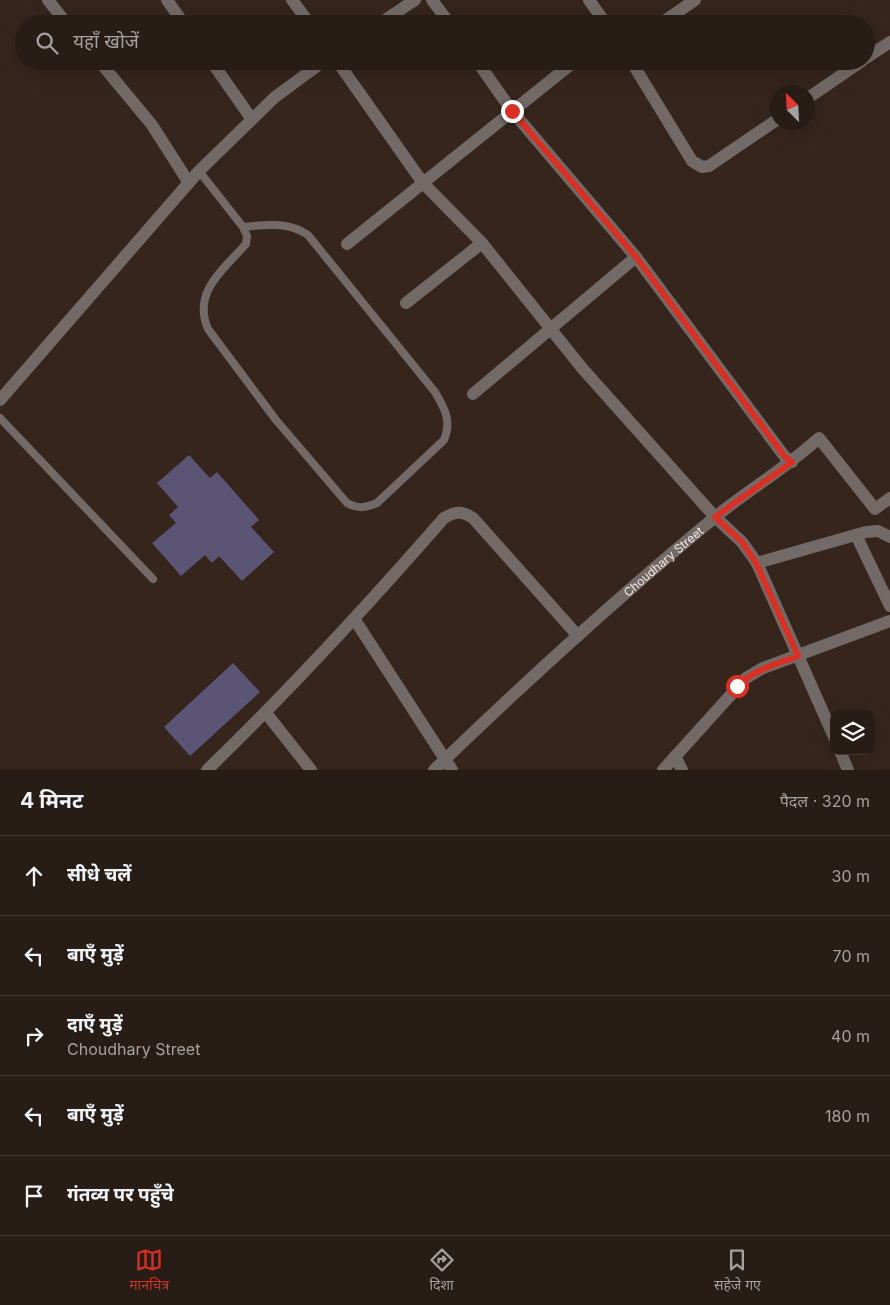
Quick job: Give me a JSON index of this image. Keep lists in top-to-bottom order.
{
  "streets": {
    "street": ["Choudhary Street"]
  },
  "north": "top left",
  "page": {
    "search": "यहाँ खोजें",
    "heading": ["4 मिनट", "पैदल · 320 m"],
    "list": [
      ["सीधे चलें", "30 m"],
      ["बाएँ मुड़ें", "70 m"],
      ["दाएँ मुड़ें", "Choudhary Street", "40 m"],
      ["बाएँ मुड़ें", "180 m"],
      "गंतव्य पर पहुँचे"
    ],
    "nav": ["मानचित्र", "दिशा", "सहेजे गए"]
  }
}
